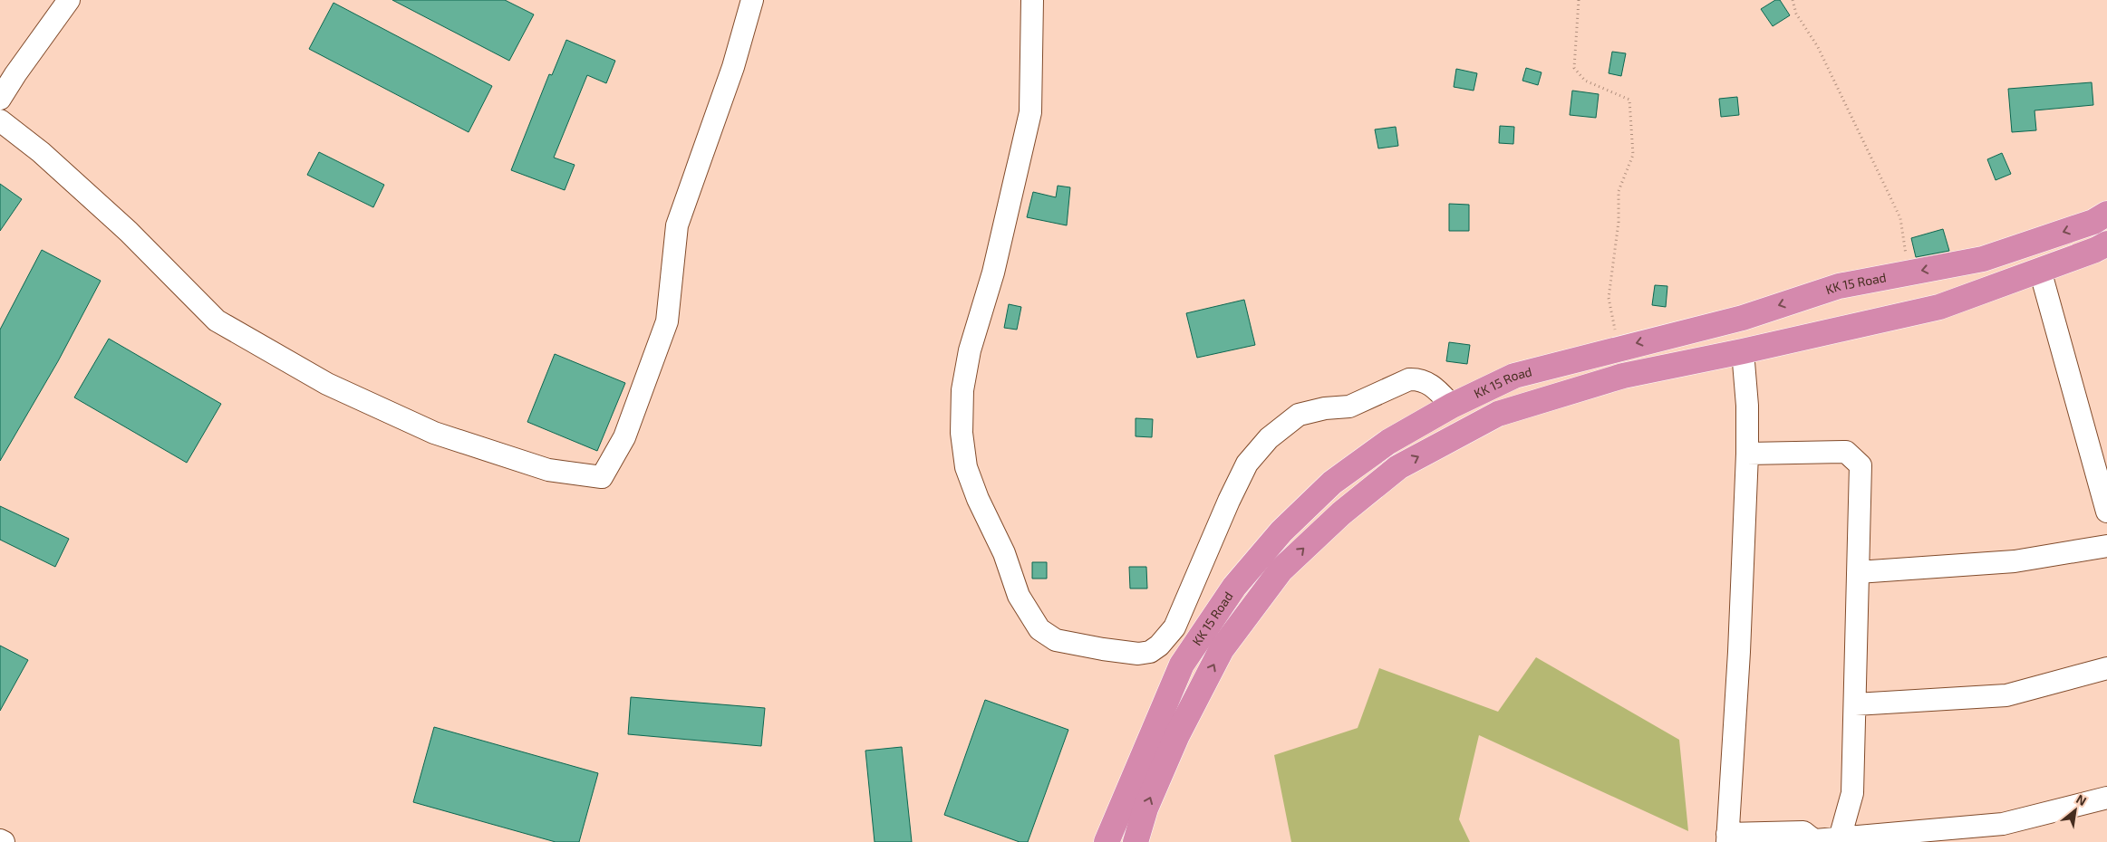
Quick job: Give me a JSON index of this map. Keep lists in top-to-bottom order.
{
  "streets": {
    "highway": ["KK 15 Road"]
  },
  "north": "top right"
}
